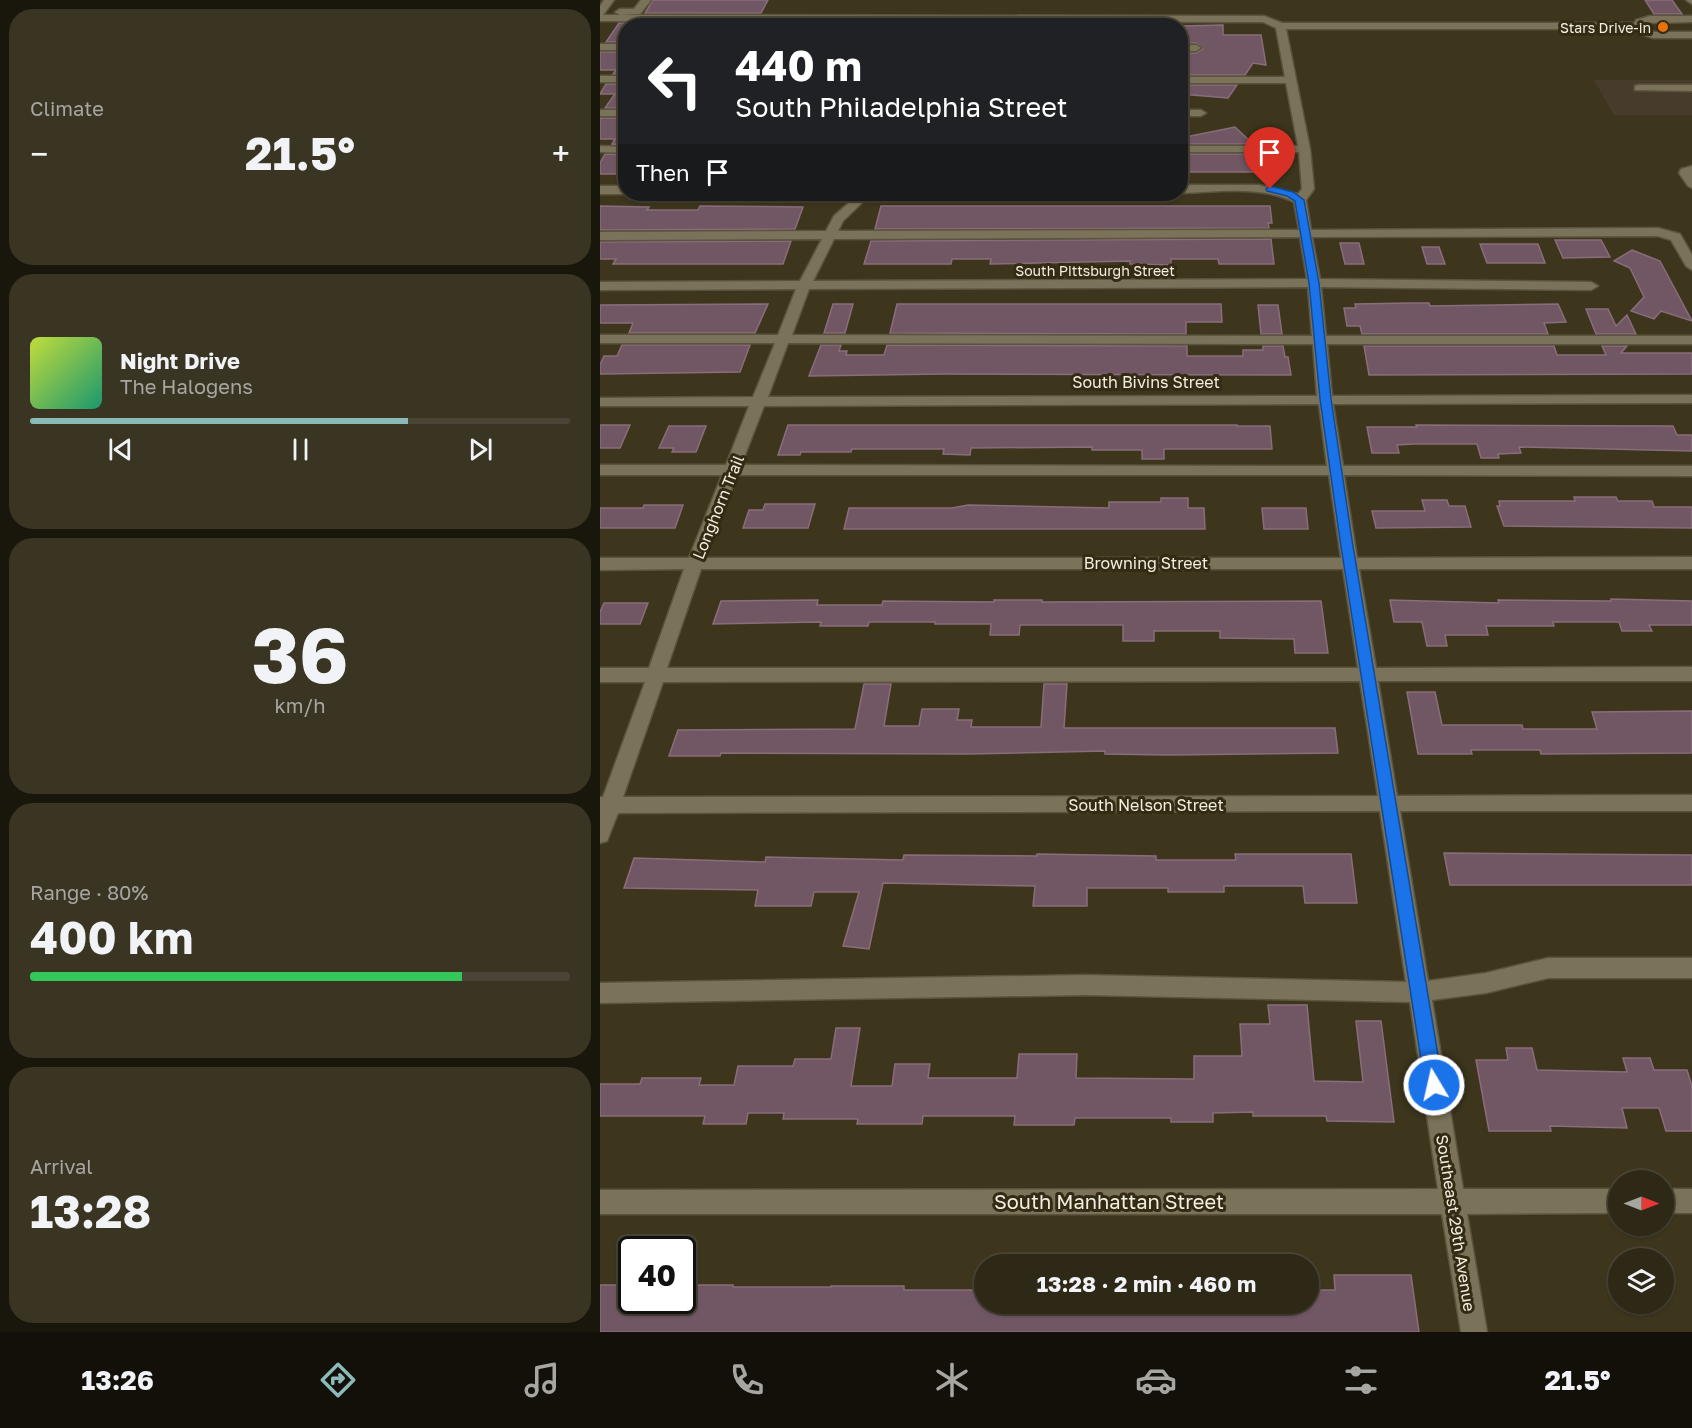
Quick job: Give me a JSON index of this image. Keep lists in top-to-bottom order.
{
  "streets": {
    "street": [
      "South Pittsburgh Street",
      "South Bivins Street",
      "Longhorn Trail",
      "Browning Street",
      "South Nelson Street",
      "South Manhattan Street",
      "Southeast 29th Avenue"
    ]
  },
  "crossings": [
    ["South Pittsburgh Street", "Longhorn Trail"],
    ["South Pittsburgh Street", "Southeast 29th Avenue"],
    ["South Bivins Street", "Longhorn Trail"],
    ["South Bivins Street", "Southeast 29th Avenue"],
    ["Longhorn Trail", "Browning Street"],
    ["Longhorn Trail", "South Nelson Street"],
    ["Browning Street", "Southeast 29th Avenue"],
    ["South Nelson Street", "Southeast 29th Avenue"],
    ["South Manhattan Street", "Southeast 29th Avenue"]
  ],
  "places": ["Stars Drive-in"],
  "north": "right",
  "page": {
    "tile": [
      "Climate",
      ["36", "km/h"],
      ["Range · 80%", "400 km"],
      ["Arrival", "13:28"]
    ],
    "turn": ["440 m", "South Philadelphia Street"],
    "heat": ["−", "21.5°", "+"],
    "then": "Then",
    "song": ["Night Drive", "The Halogens"],
    "limit": "40",
    "trip": "13:28 · 2 min · 460 m",
    "tabs": ["13:26", "21.5°"]
  }
}
